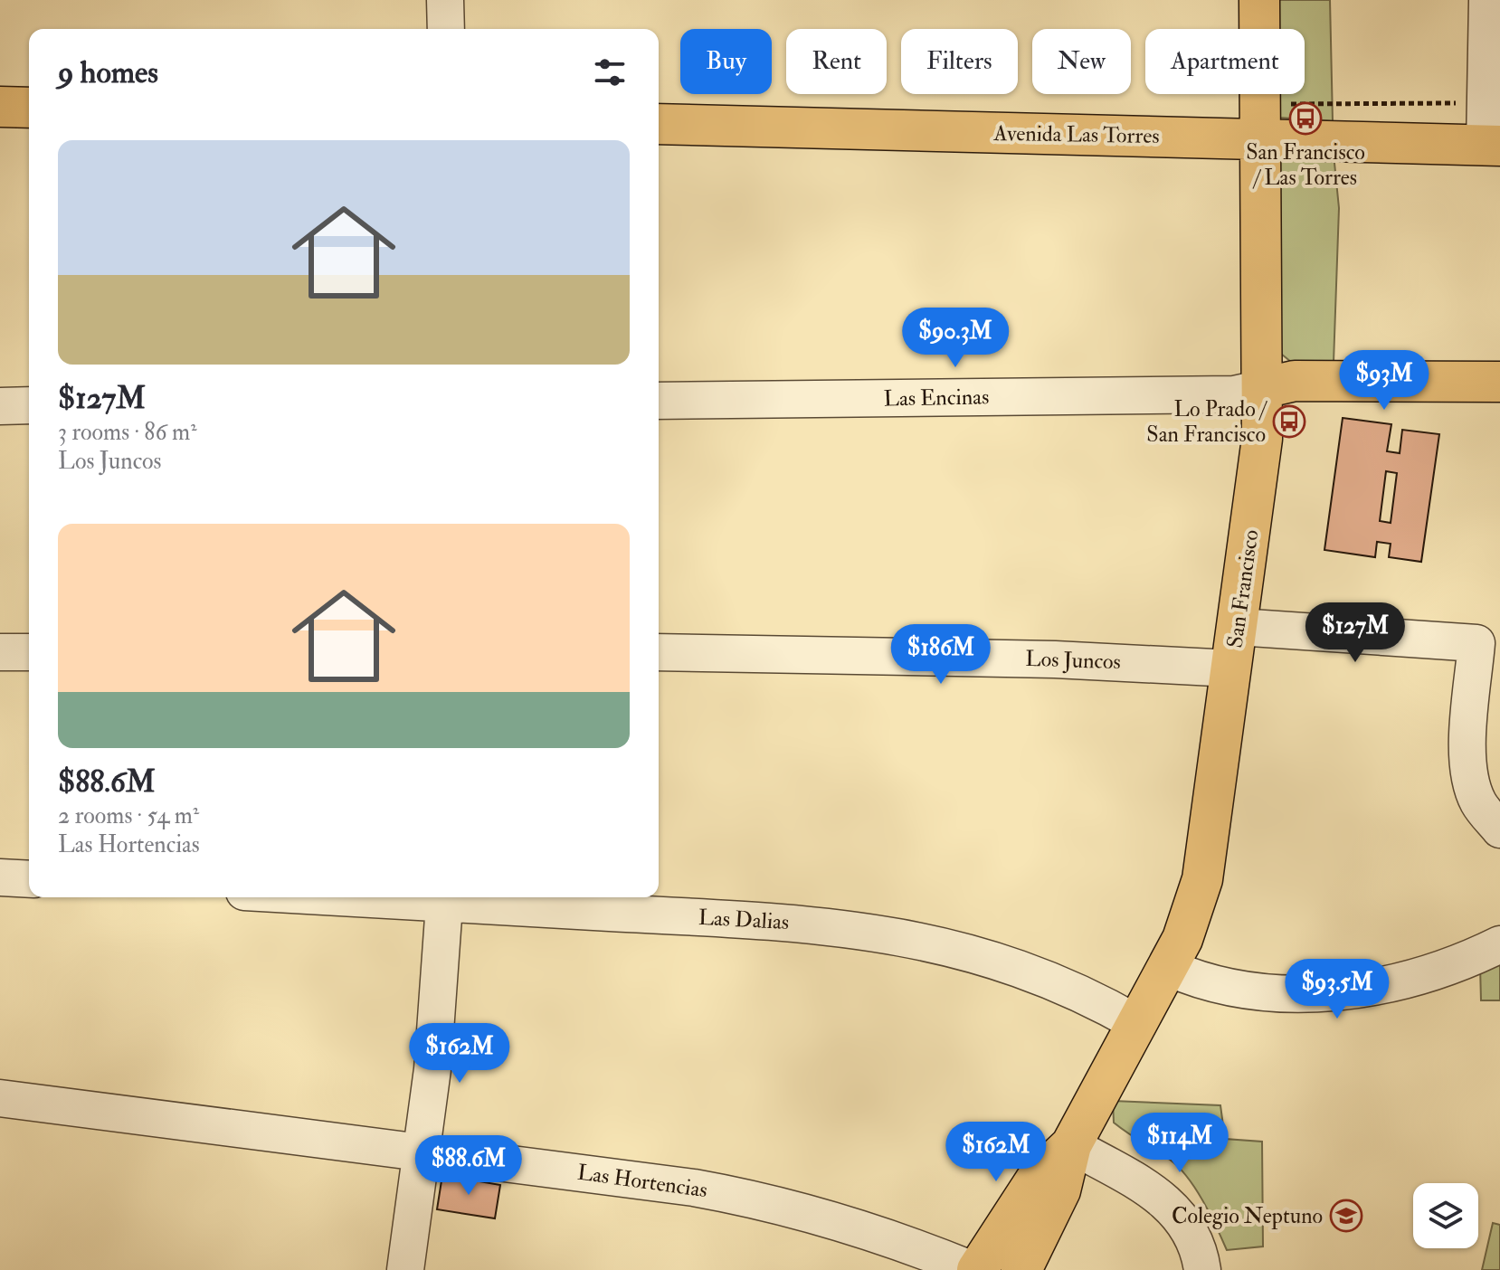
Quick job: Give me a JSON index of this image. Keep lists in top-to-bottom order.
{
  "streets": {
    "main road": ["Avenida Las Torres", "San Francisco"],
    "street": [
      "Las Encinas",
      "Los Juncos",
      "Las Dalias",
      "Las Hortencias"
    ]
  },
  "crossings": [
    ["Avenida Las Torres", "San Francisco"],
    ["Las Encinas", "San Francisco"],
    ["San Francisco", "Los Juncos"],
    ["San Francisco", "Las Dalias"],
    ["San Francisco", "Las Hortencias"]
  ],
  "places": {
    "bus stop": ["San Francisco / Las Torres", "Lo Prado / San Francisco"],
    "school or university": ["Colegio Neptuno"]
  },
  "page": {
    "chip": [
      "Buy",
      "Rent",
      "Filters",
      "New",
      "Apartment"
    ],
    "heading": "9 homes",
    "list": [
      {
        "name": "$127M",
        "note": "3 rooms · 86 m² · Los Juncos"
      },
      {
        "name": "$88.6M",
        "note": "2 rooms · 54 m² · Las Hortencias"
      }
    ],
    "price": [
      "$90.3M",
      "$93M",
      "$127M",
      "$186M",
      "$93.5M",
      "$162M",
      "$114M",
      "$162M",
      "$88.6M"
    ]
  }
}
